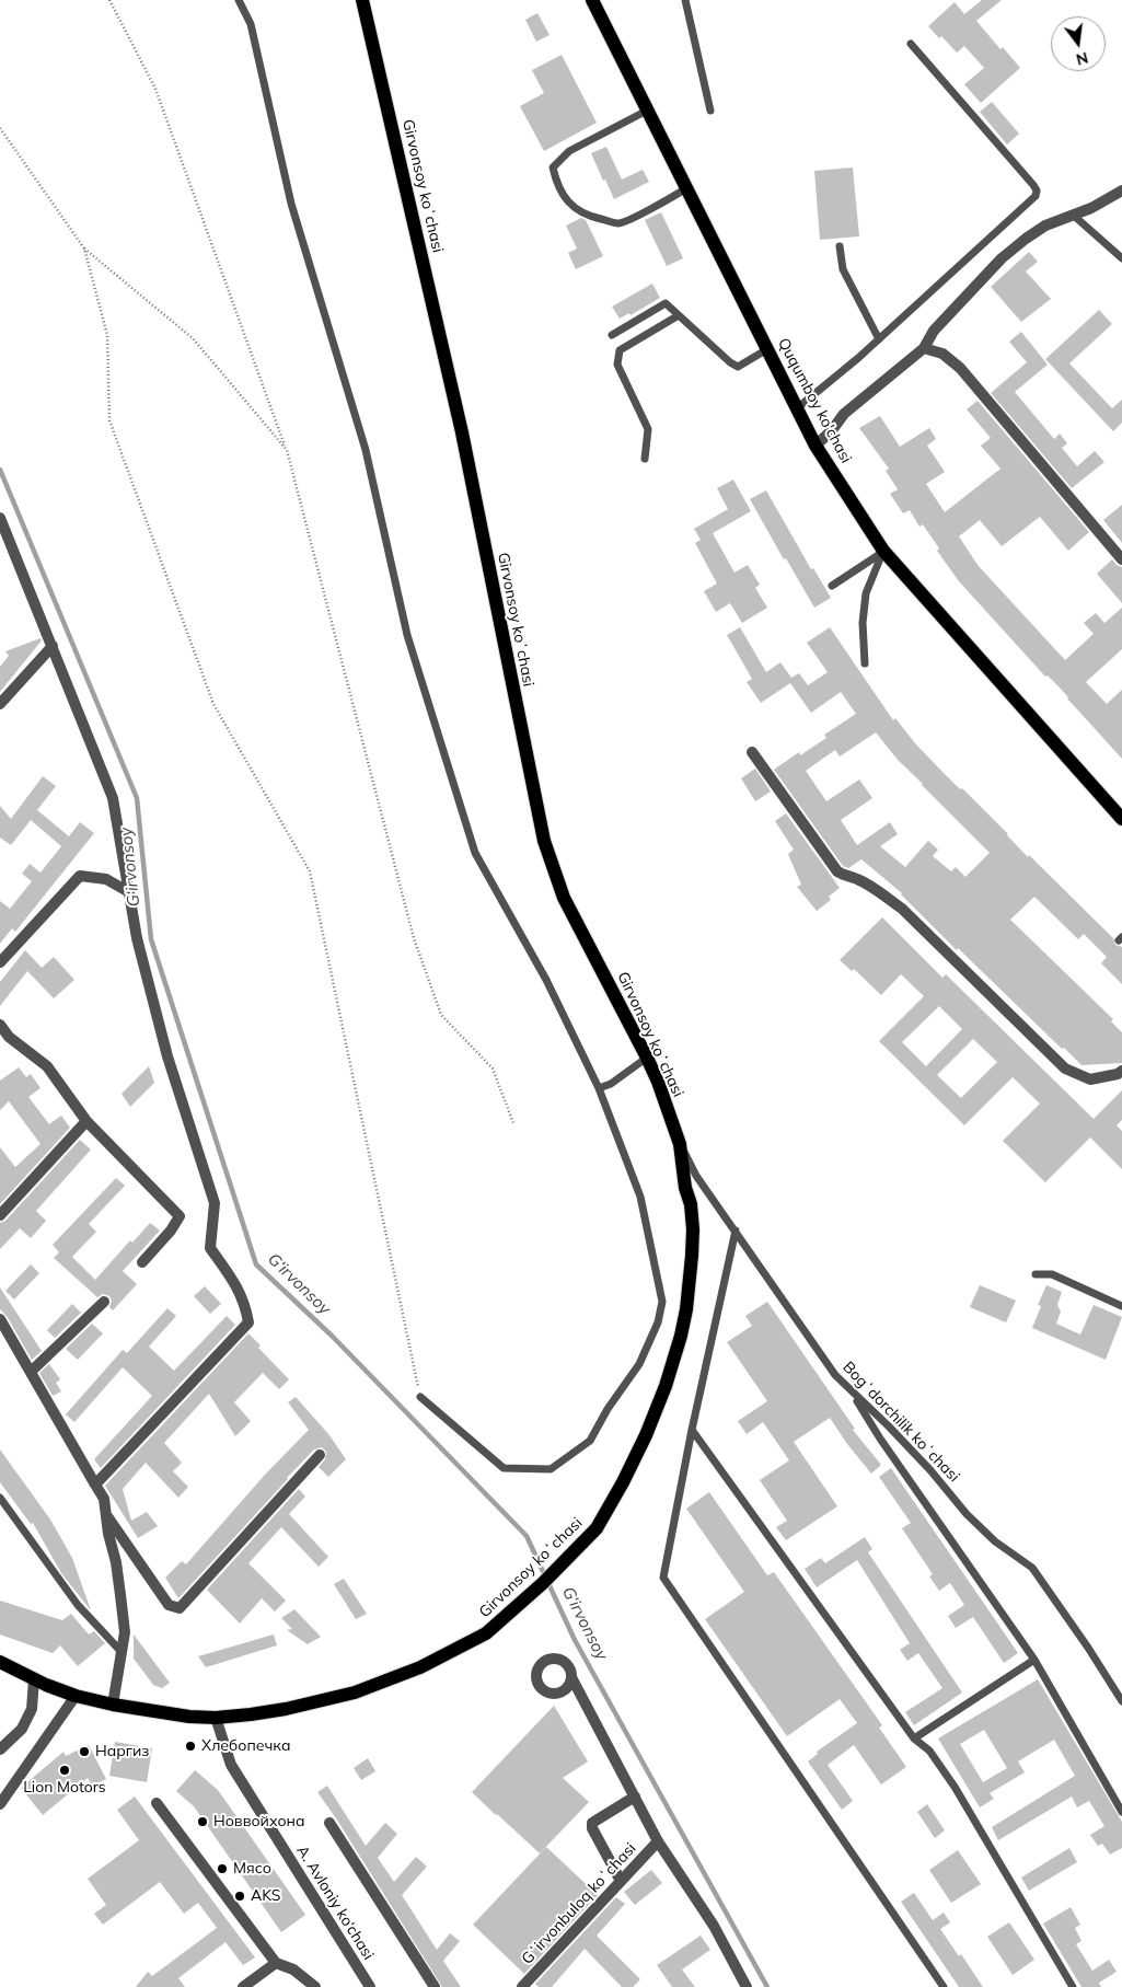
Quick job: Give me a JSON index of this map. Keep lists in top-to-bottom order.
{
  "streets": {
    "main road": ["Girvonsoy koʻchasi", "Ququmboy ko'chasi"],
    "street": ["A. Avloniy ko‘chasi", "Gʻirvonbuloq koʻchasi"],
    "lane": ["Bogʻdorchilik koʻchasi"]
  },
  "crossings": [
    ["Girvonsoy koʻchasi", "Bogʻdorchilik koʻchasi"],
    ["Girvonsoy koʻchasi", "A. Avloniy ko‘chasi"]
  ],
  "water": ["G‘irvonsoy"],
  "places": [
    "Хлебопечка",
    "Наргиз",
    "Lion Motors",
    "Новвойхона",
    "Мясо",
    "AKS"
  ],
  "north": "bottom"
}
